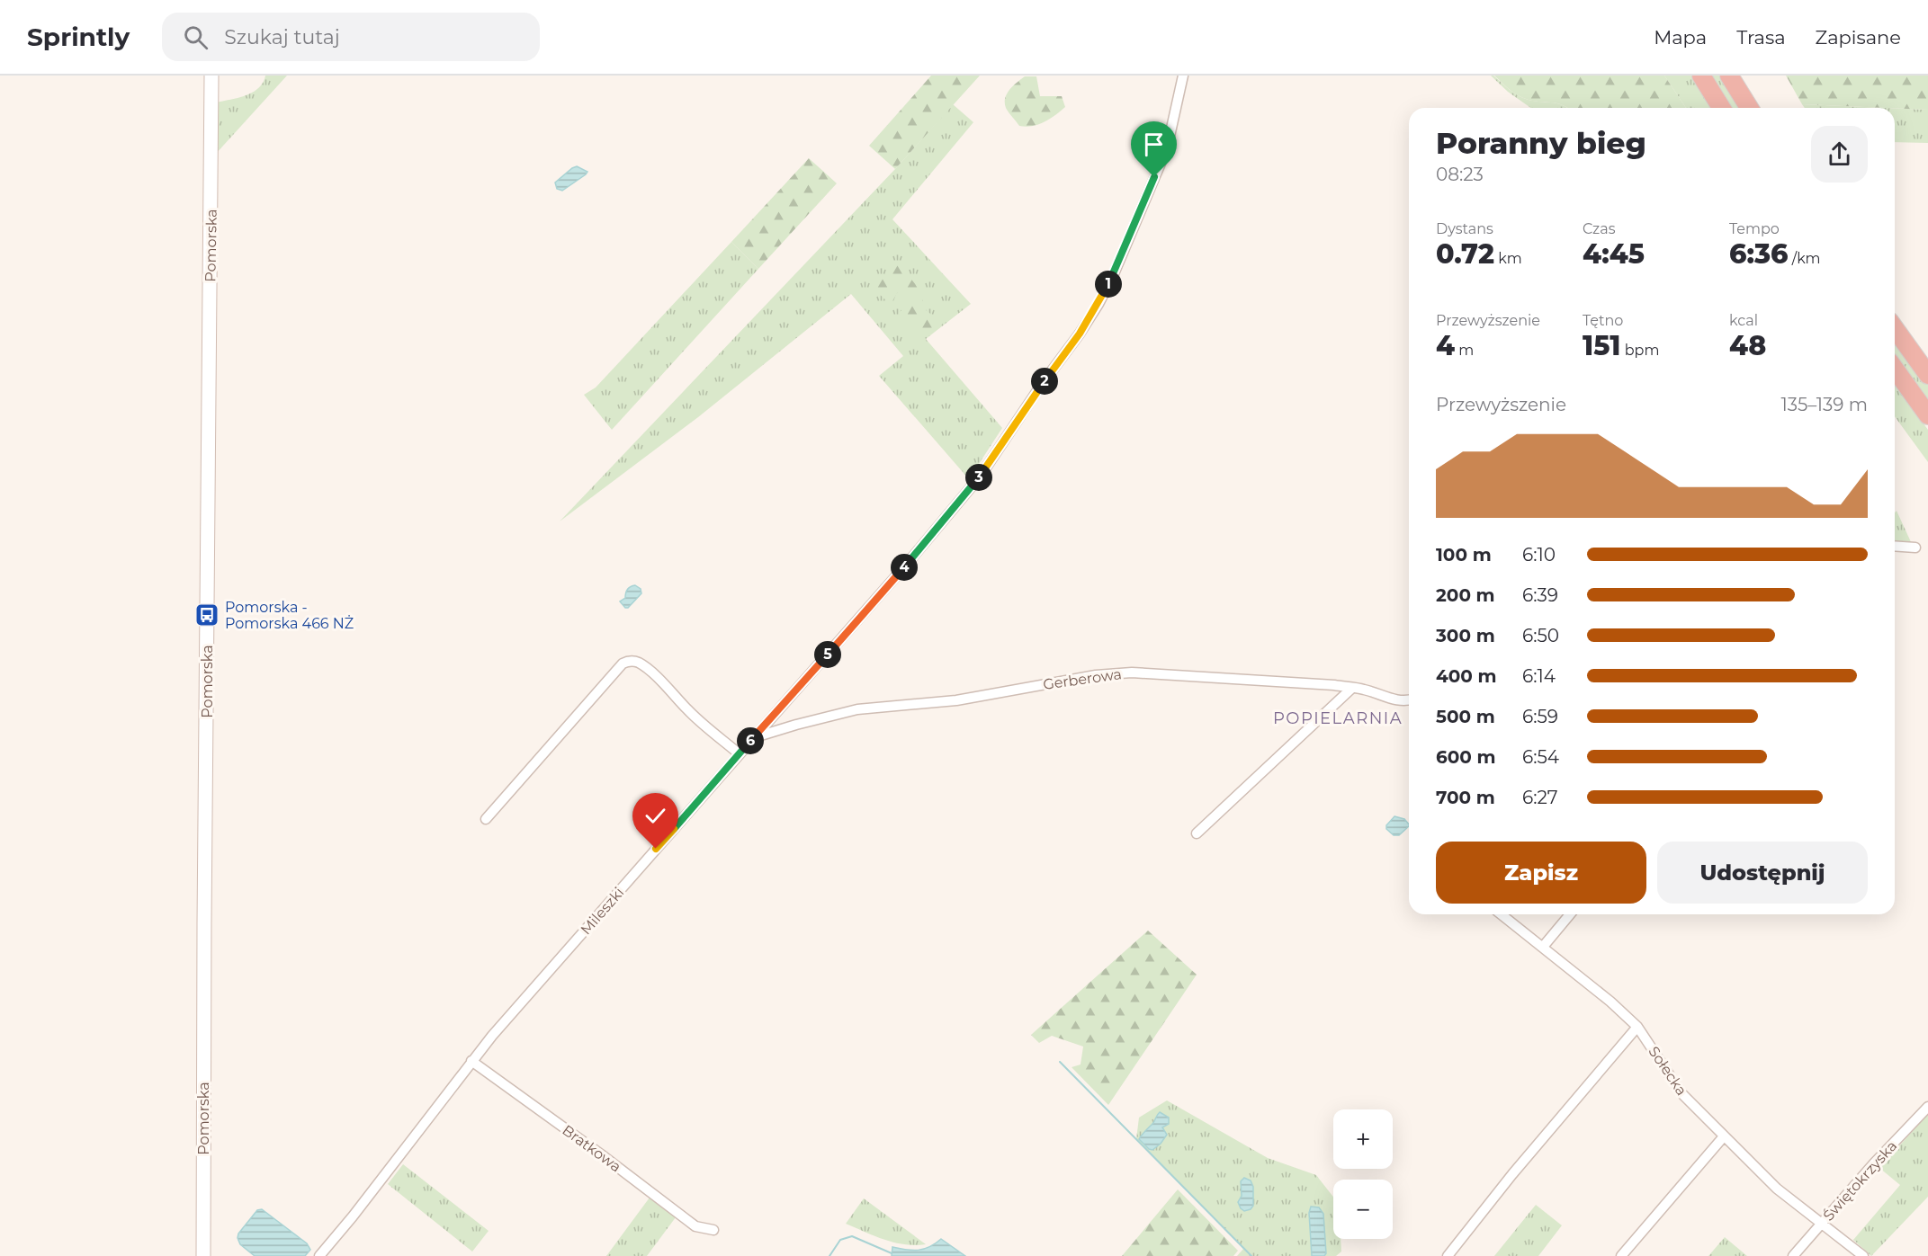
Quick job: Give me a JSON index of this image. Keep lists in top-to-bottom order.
{
  "streets": {
    "street": [
      "Pomorska",
      "Gerberowa",
      "Mileszki",
      "Sołecka",
      "Bratkowa",
      "Świętokrzyska"
    ]
  },
  "crossings": [
    ["Gerberowa", "Mileszki"],
    ["Mileszki", "Bratkowa"],
    ["Sołecka", "Świętokrzyska"]
  ],
  "districts": ["POPIELARNIA"],
  "places": {
    "bus stop": ["Pomorska - Pomorska 466 NŻ"]
  },
  "page": {
    "header": "Sprintly",
    "search": "Szukaj tutaj",
    "nav": ["Mapa", "Trasa", "Zapisane"],
    "heading": ["Poranny bieg", "08:23"],
    "stats": [
      ["Dystans", "0.72 km"],
      ["Czas", "4:45"],
      ["Tempo", "6:36 /km"],
      ["Przewyższenie", "4 m"],
      ["Tętno", "151 bpm"],
      ["kcal", "48"]
    ],
    "pins": [
      "1",
      "2",
      "3",
      "4",
      "5",
      "6"
    ],
    "chart": ["Przewyższenie", "135–139 m"],
    "list": [
      {
        "name": "100 m",
        "note": "6:10"
      },
      {
        "name": "200 m",
        "note": "6:39"
      },
      {
        "name": "300 m",
        "note": "6:50"
      },
      {
        "name": "400 m",
        "note": "6:14"
      },
      {
        "name": "500 m",
        "note": "6:59"
      },
      {
        "name": "600 m",
        "note": "6:54"
      },
      {
        "name": "700 m",
        "note": "6:27"
      }
    ],
    "buttons": ["Zapisz", "Udostępnij"],
    "map_buttons": ["+", "−"]
  }
}
